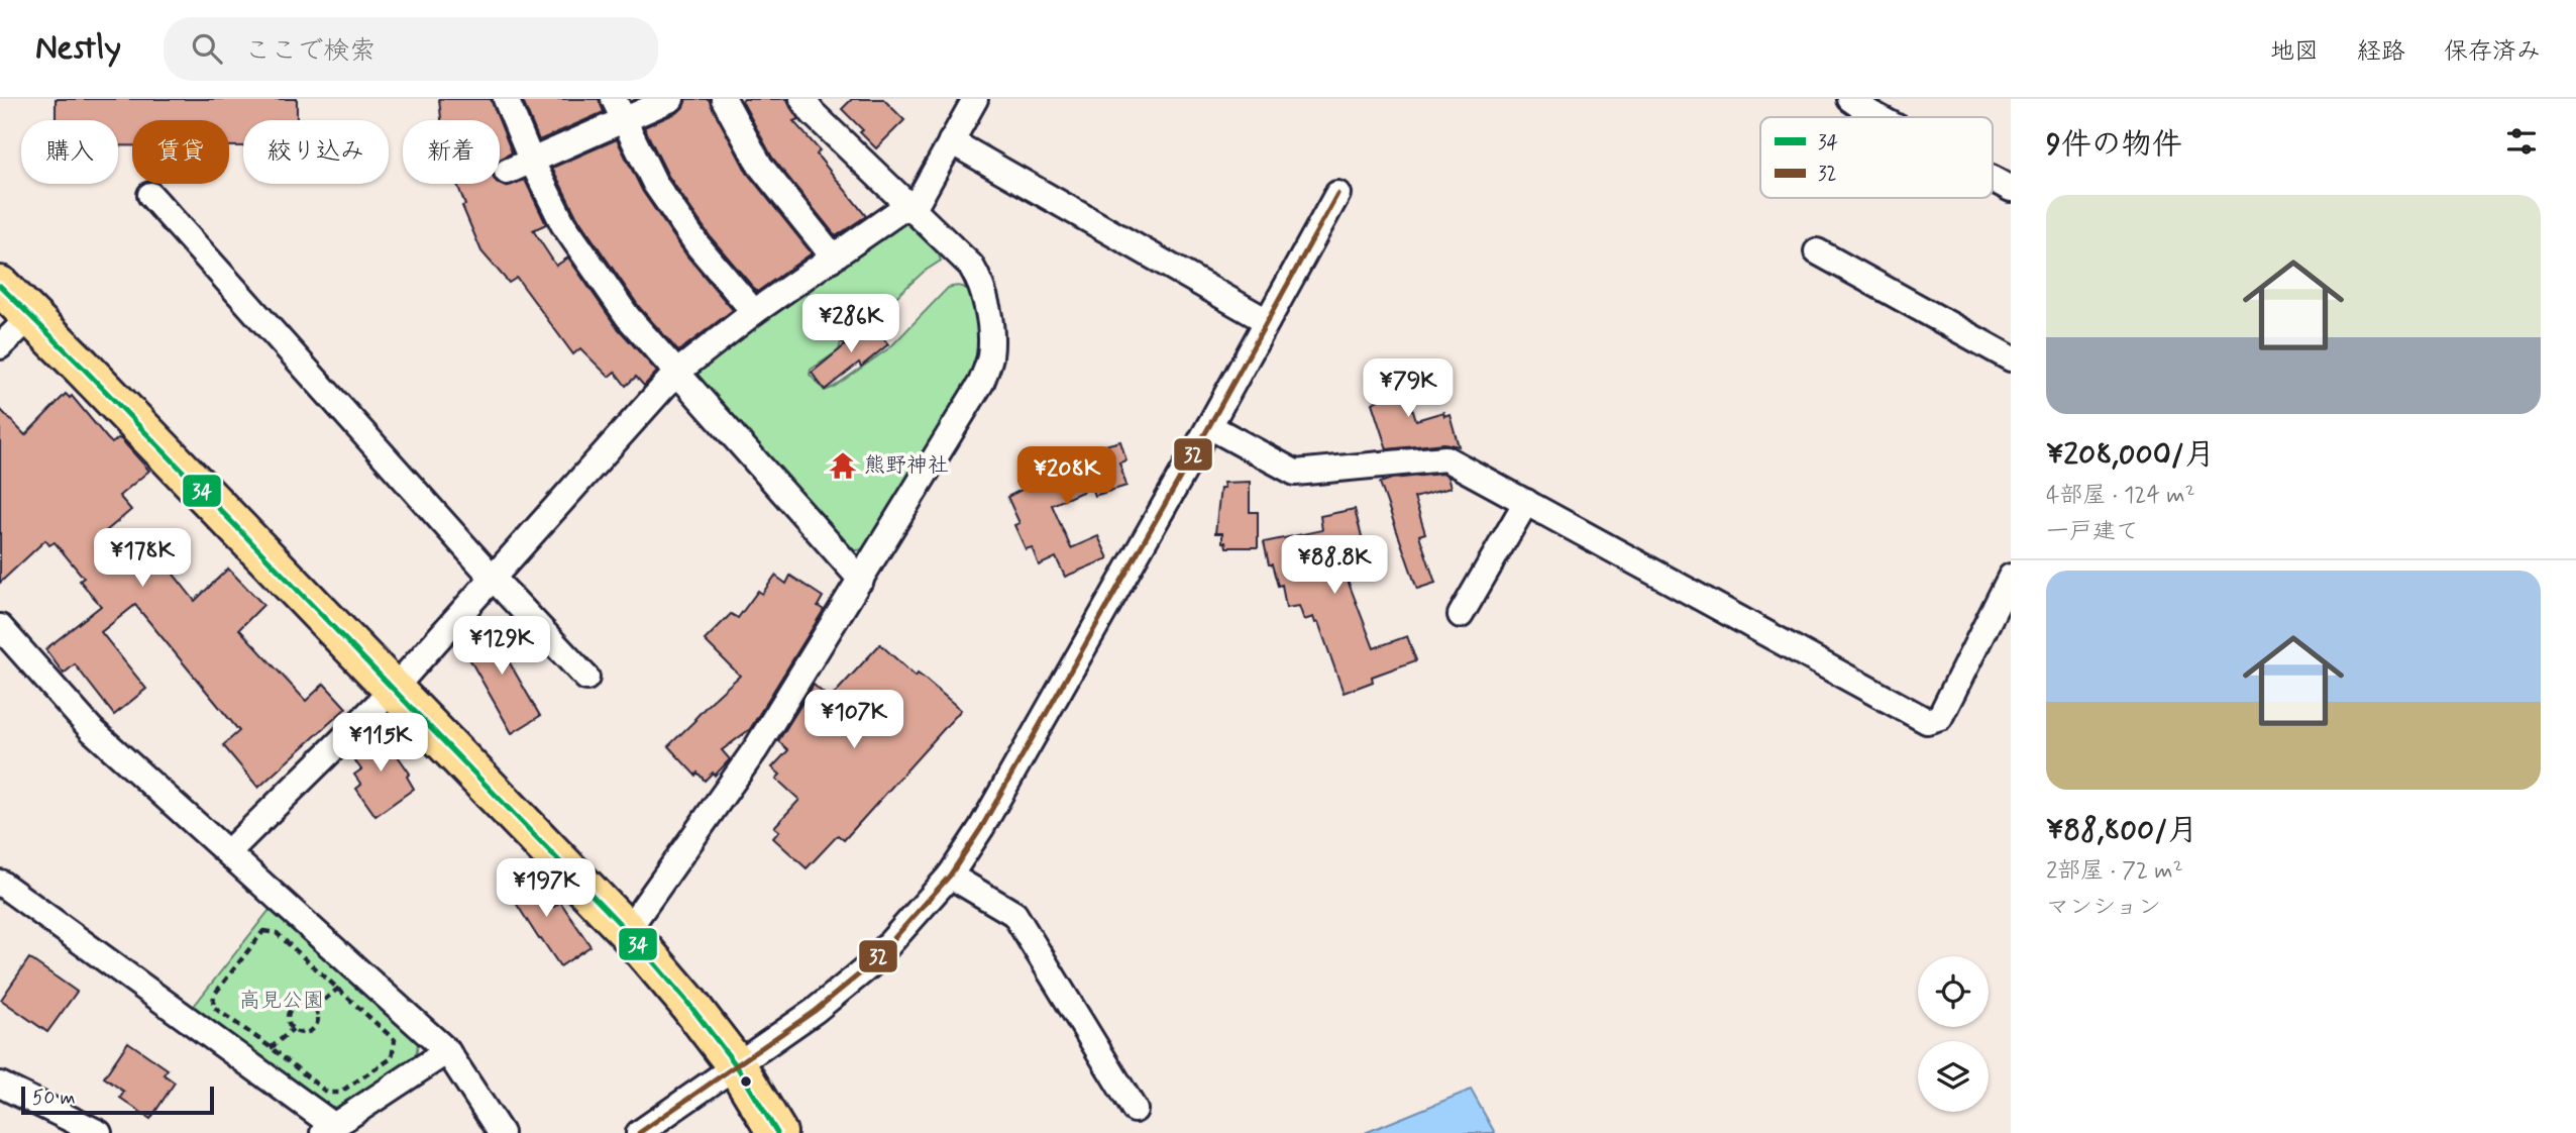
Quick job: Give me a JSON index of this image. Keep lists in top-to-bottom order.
{
  "parks": ["高見公園"],
  "places": {
    "temple": ["熊野神社"]
  },
  "lines": ["transit line 32", "transit line 34"],
  "legend": ["34", "32"],
  "scale_bar": "50 m",
  "page": {
    "header": "Nestly",
    "search": "ここで検索",
    "nav": ["地図", "経路", "保存済み"],
    "heading": "9件の物件",
    "chip": [
      "購入",
      "賃貸",
      "絞り込み",
      "新着"
    ],
    "list": [
      {
        "name": "¥208,000/月",
        "note": "4部屋 · 124 m² · 一戸建て"
      },
      {
        "name": "¥88,800/月",
        "note": "2部屋 · 72 m² · マンション"
      }
    ],
    "price": [
      "¥286K",
      "¥79K",
      "¥208K",
      "¥178K",
      "¥88.8K",
      "¥129K",
      "¥107K",
      "¥115K",
      "¥197K"
    ],
    "scale": "50 m"
  }
}
